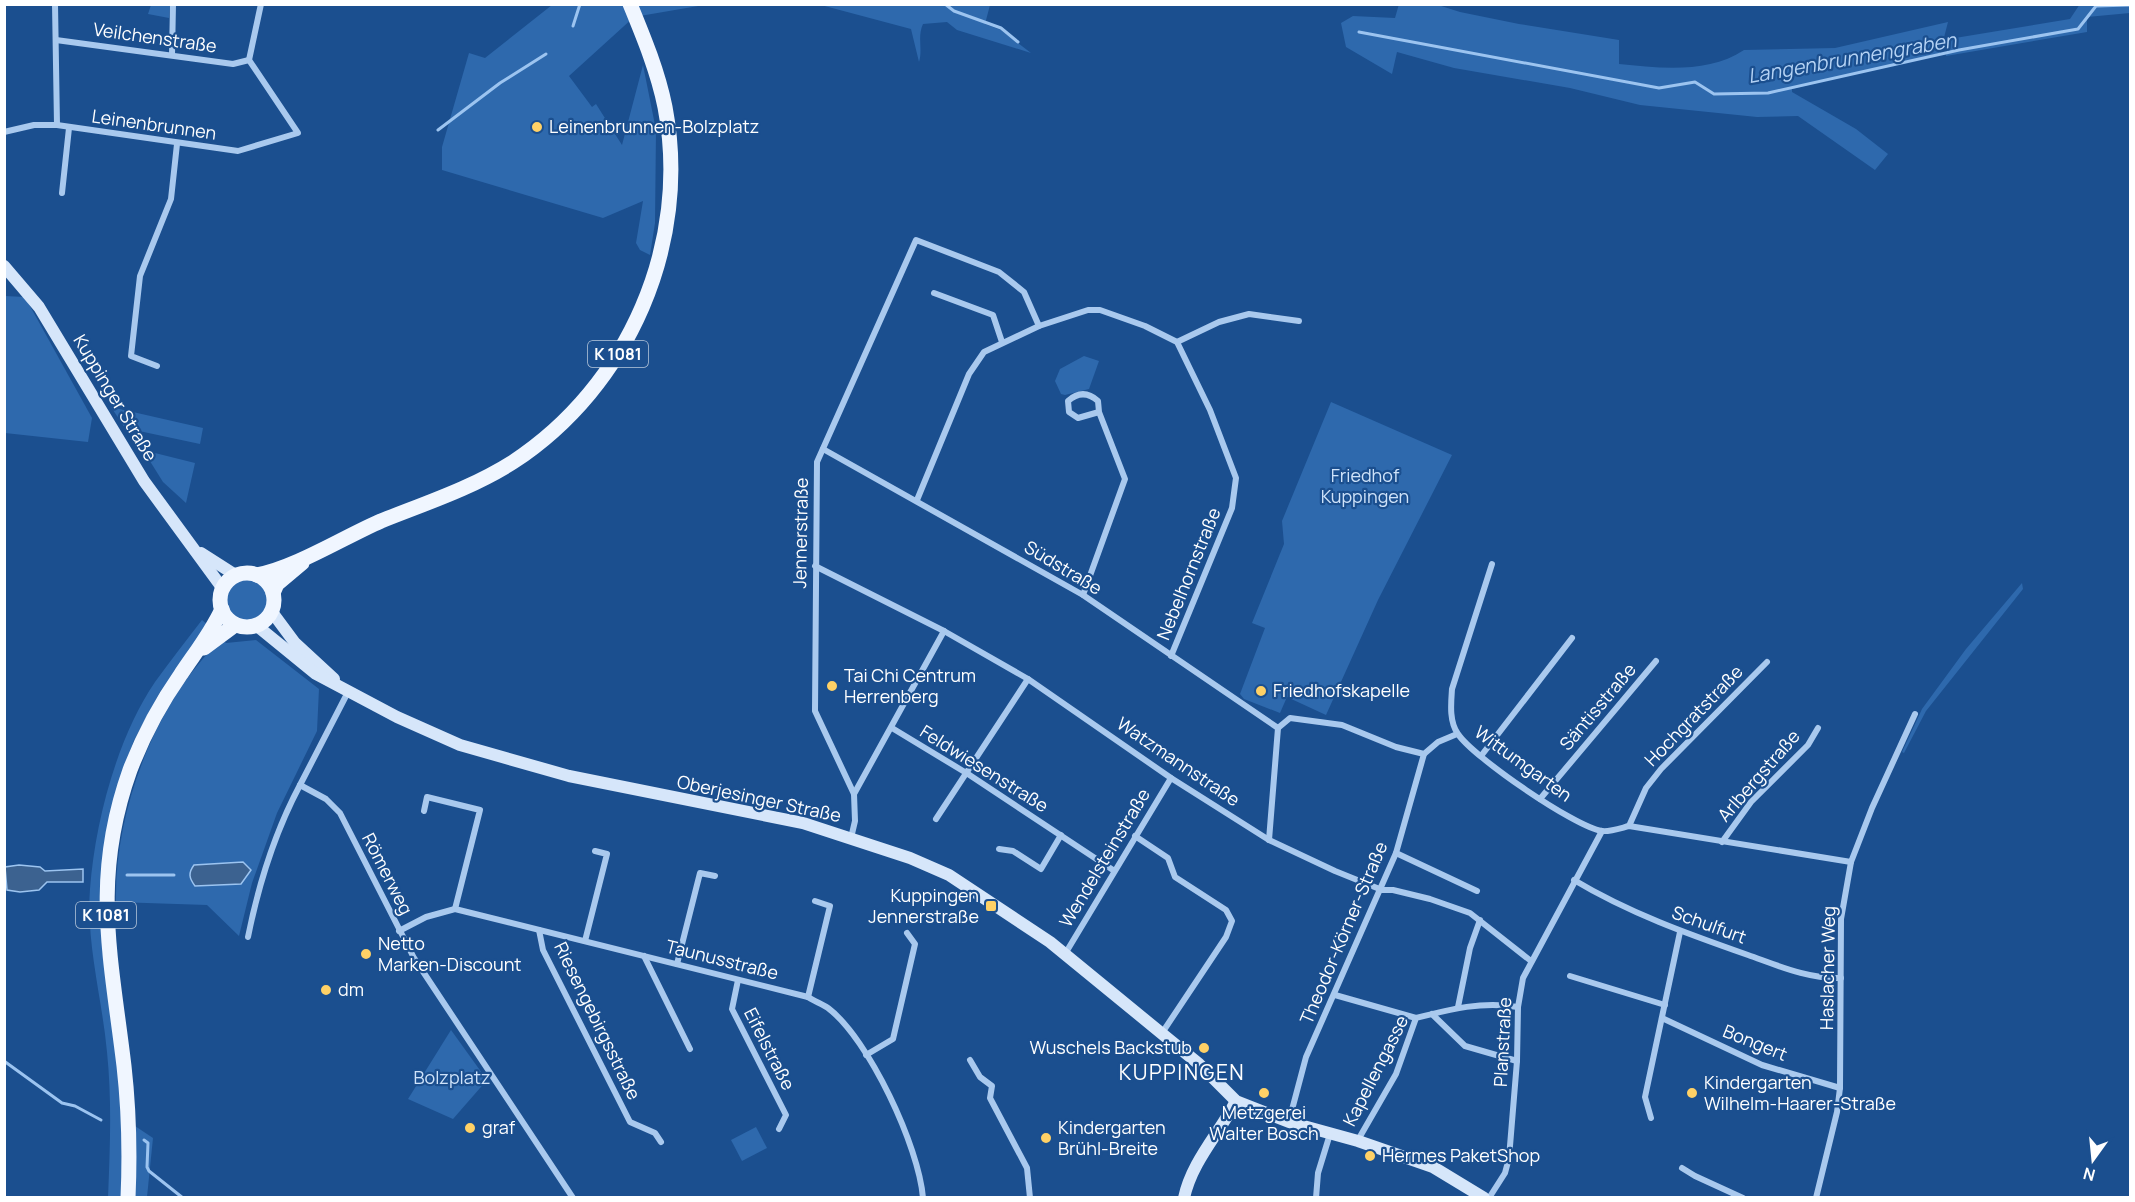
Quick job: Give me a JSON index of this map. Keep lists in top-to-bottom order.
{
  "streets": {
    "main road": ["K 1081", "Kuppinger Straße", "Oberjesinger Straße"],
    "street": [
      "Veilchenstraße",
      "Leinenbrunnen",
      "Jennerstraße",
      "Südstraße",
      "Nebelhornstraße",
      "Säntisstraße",
      "Hochgratstraße",
      "Watzmannstraße",
      "Wittumgarten",
      "Feldwiesenstraße",
      "Arlbergstraße",
      "Wendelsteinstraße",
      "Römerweg",
      "Schulfurt",
      "Theodor-Körner-Straße",
      "Taunusstraße",
      "Haslacher Weg",
      "Riesengebirgsstraße",
      "Planstraße",
      "Bongert",
      "Eifelstraße",
      "Kapellengasse"
    ]
  },
  "crossings": [
    ["Veilchenstraße", "Leinenbrunnen"],
    ["K 1081", "Kuppinger Straße"],
    ["Jennerstraße", "Südstraße"],
    ["Jennerstraße", "Watzmannstraße"],
    ["Jennerstraße", "Oberjesinger Straße"],
    ["Südstraße", "Nebelhornstraße"],
    ["Säntisstraße", "Wittumgarten"],
    ["Watzmannstraße", "Wendelsteinstraße"],
    ["Watzmannstraße", "Theodor-Körner-Straße"],
    ["Watzmannstraße", "Planstraße"],
    ["Wittumgarten", "Planstraße"],
    ["Feldwiesenstraße", "Wendelsteinstraße"],
    ["Oberjesinger Straße", "Wendelsteinstraße"],
    ["Römerweg", "Taunusstraße"],
    ["Schulfurt", "Haslacher Weg"],
    ["Schulfurt", "Planstraße"],
    ["Taunusstraße", "Riesengebirgsstraße"],
    ["Taunusstraße", "Eifelstraße"],
    ["Haslacher Weg", "Bongert"],
    ["Planstraße", "Kapellengasse"]
  ],
  "districts": ["KUPPINGEN"],
  "water": ["Langenbrunnengraben"],
  "parks": ["Friedhof Kuppingen", "Bolzplatz"],
  "places": {
    "other": [
      "Leinenbrunnen-Bolzplatz",
      "Tai Chi Centrum Herrenberg",
      "Friedhofskapelle",
      "Netto Marken-Discount",
      "dm",
      "Wuschels Backstub",
      "Metzgerei Walter Bosch",
      "Kindergarten Wilhelm-Haarer-Straße",
      "graf",
      "Kindergarten Brühl-Breite",
      "Hermes PaketShop"
    ],
    "transit": ["Kuppingen Jennerstraße"]
  },
  "north": "bottom"
}
